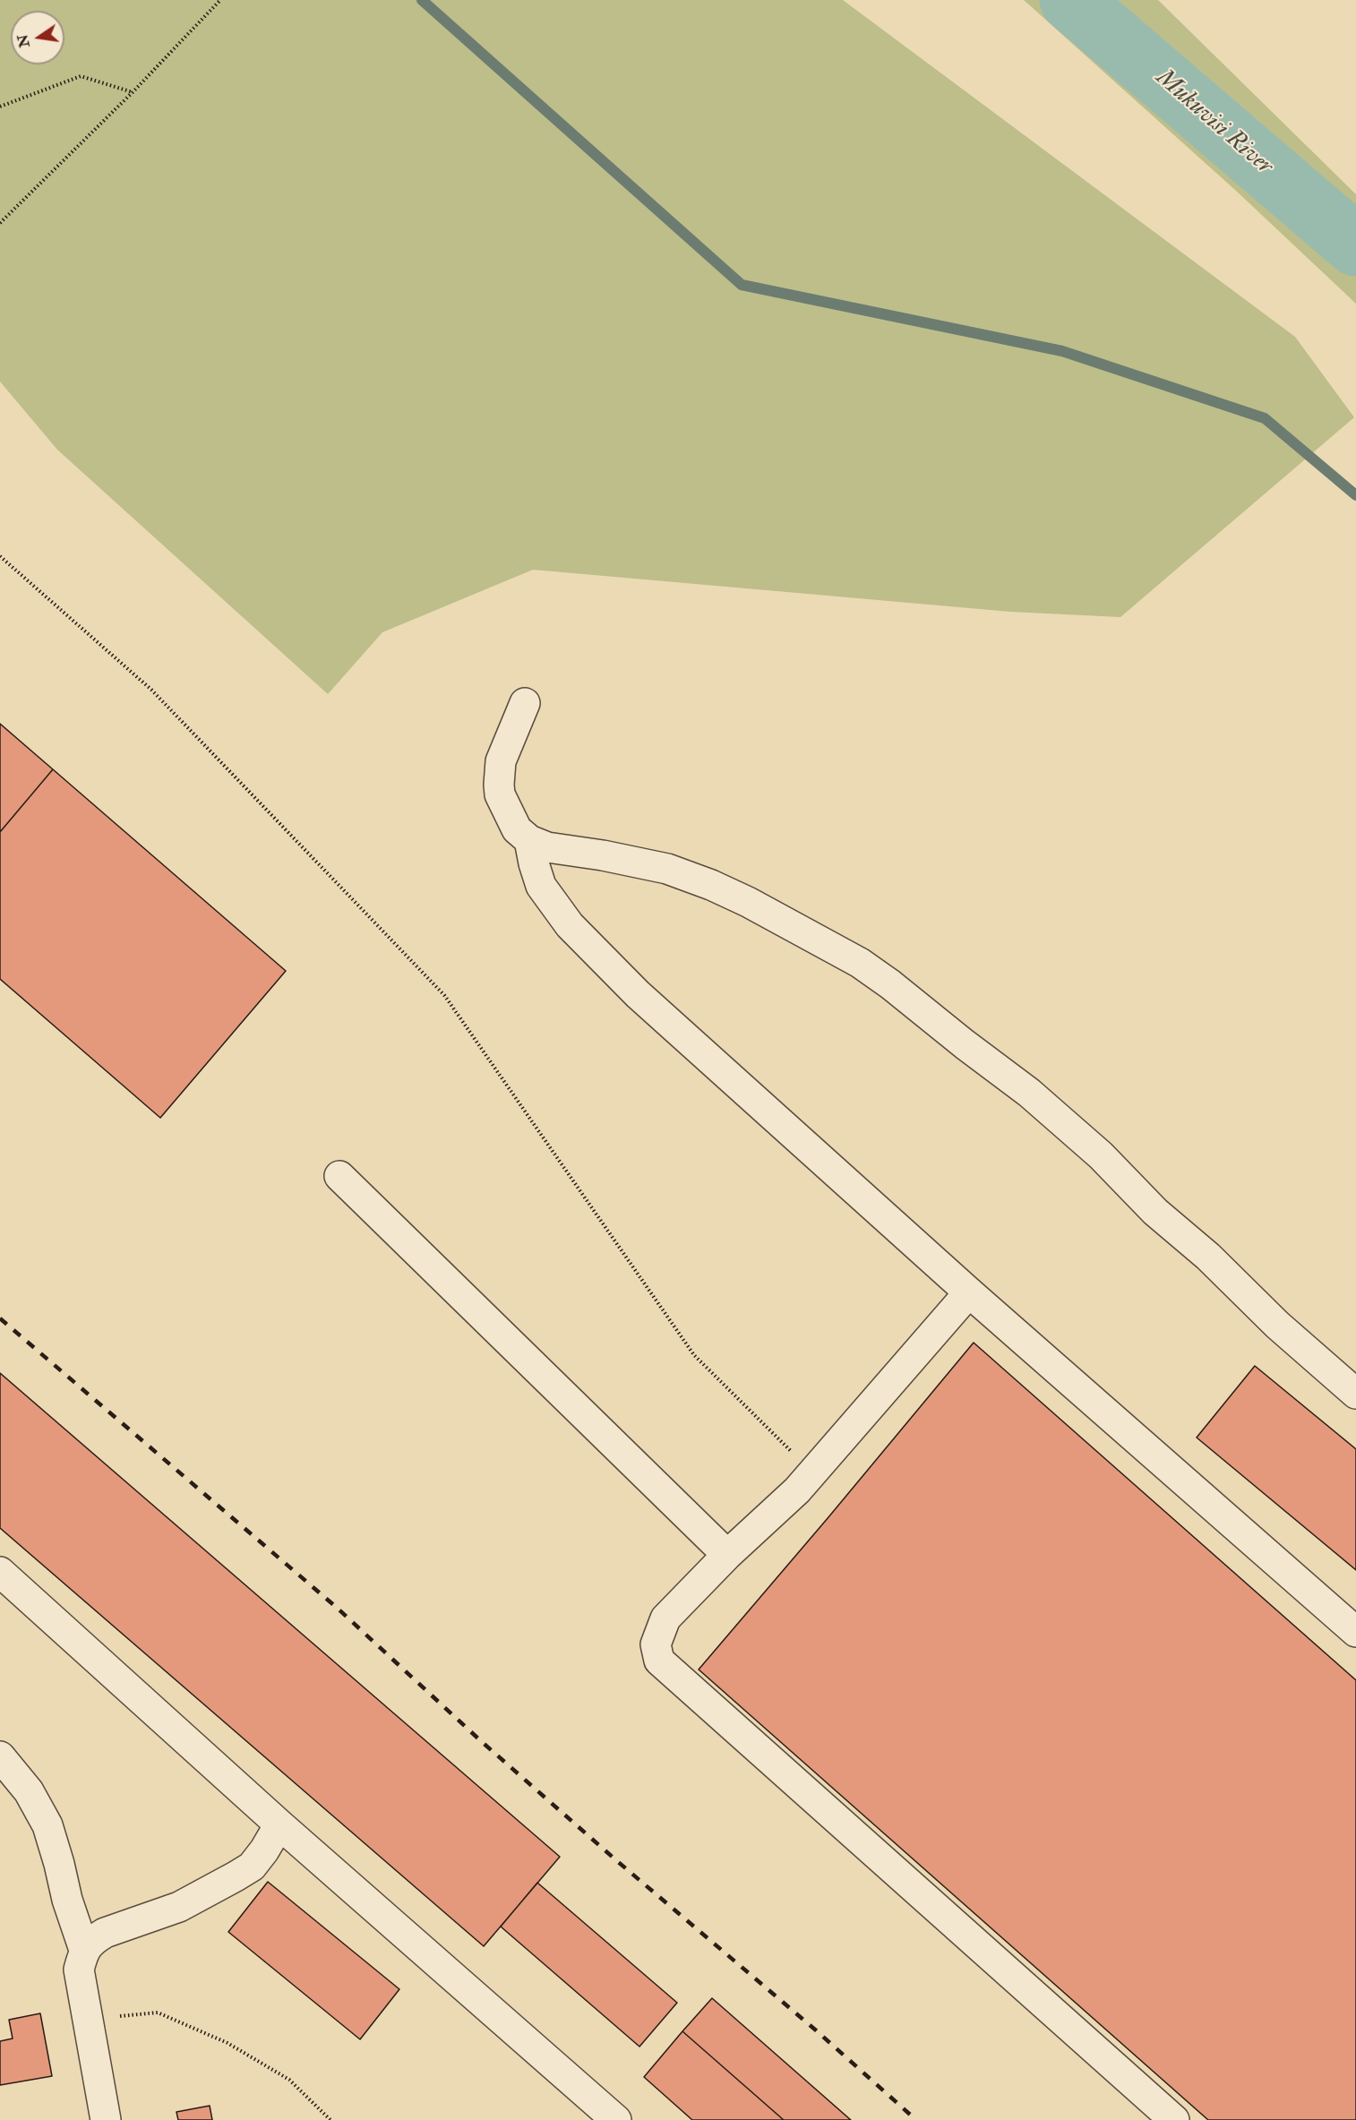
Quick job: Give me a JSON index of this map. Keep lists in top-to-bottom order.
{
  "water": ["Mukuvisi River"],
  "north": "left"
}
